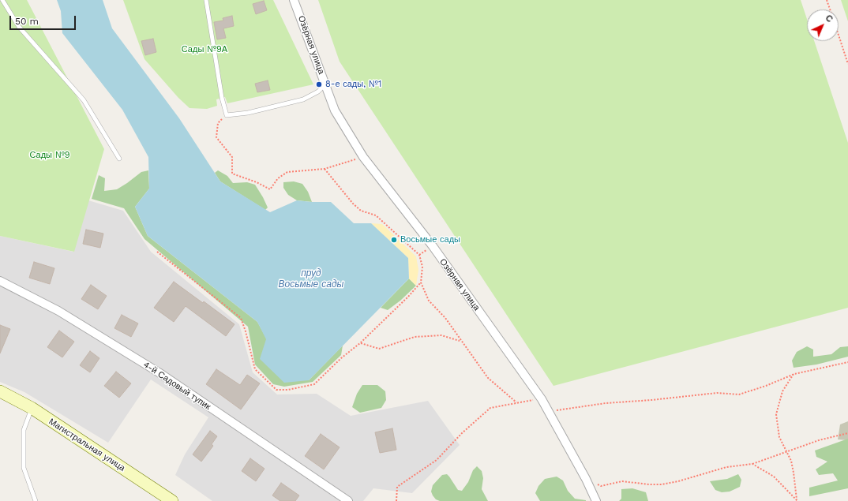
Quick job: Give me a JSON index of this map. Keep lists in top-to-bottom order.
{
  "streets": {
    "street": ["Озёрная улица", "4-й Садовый тупик", "Магистральная улица"]
  },
  "water": ["пруд Восьмые сады"],
  "parks": ["Сады №9А", "Сады №9"],
  "places": ["8-е сады, №1", "Восьмые сады"],
  "scale_bar": "50 m",
  "north": "top right"
}
